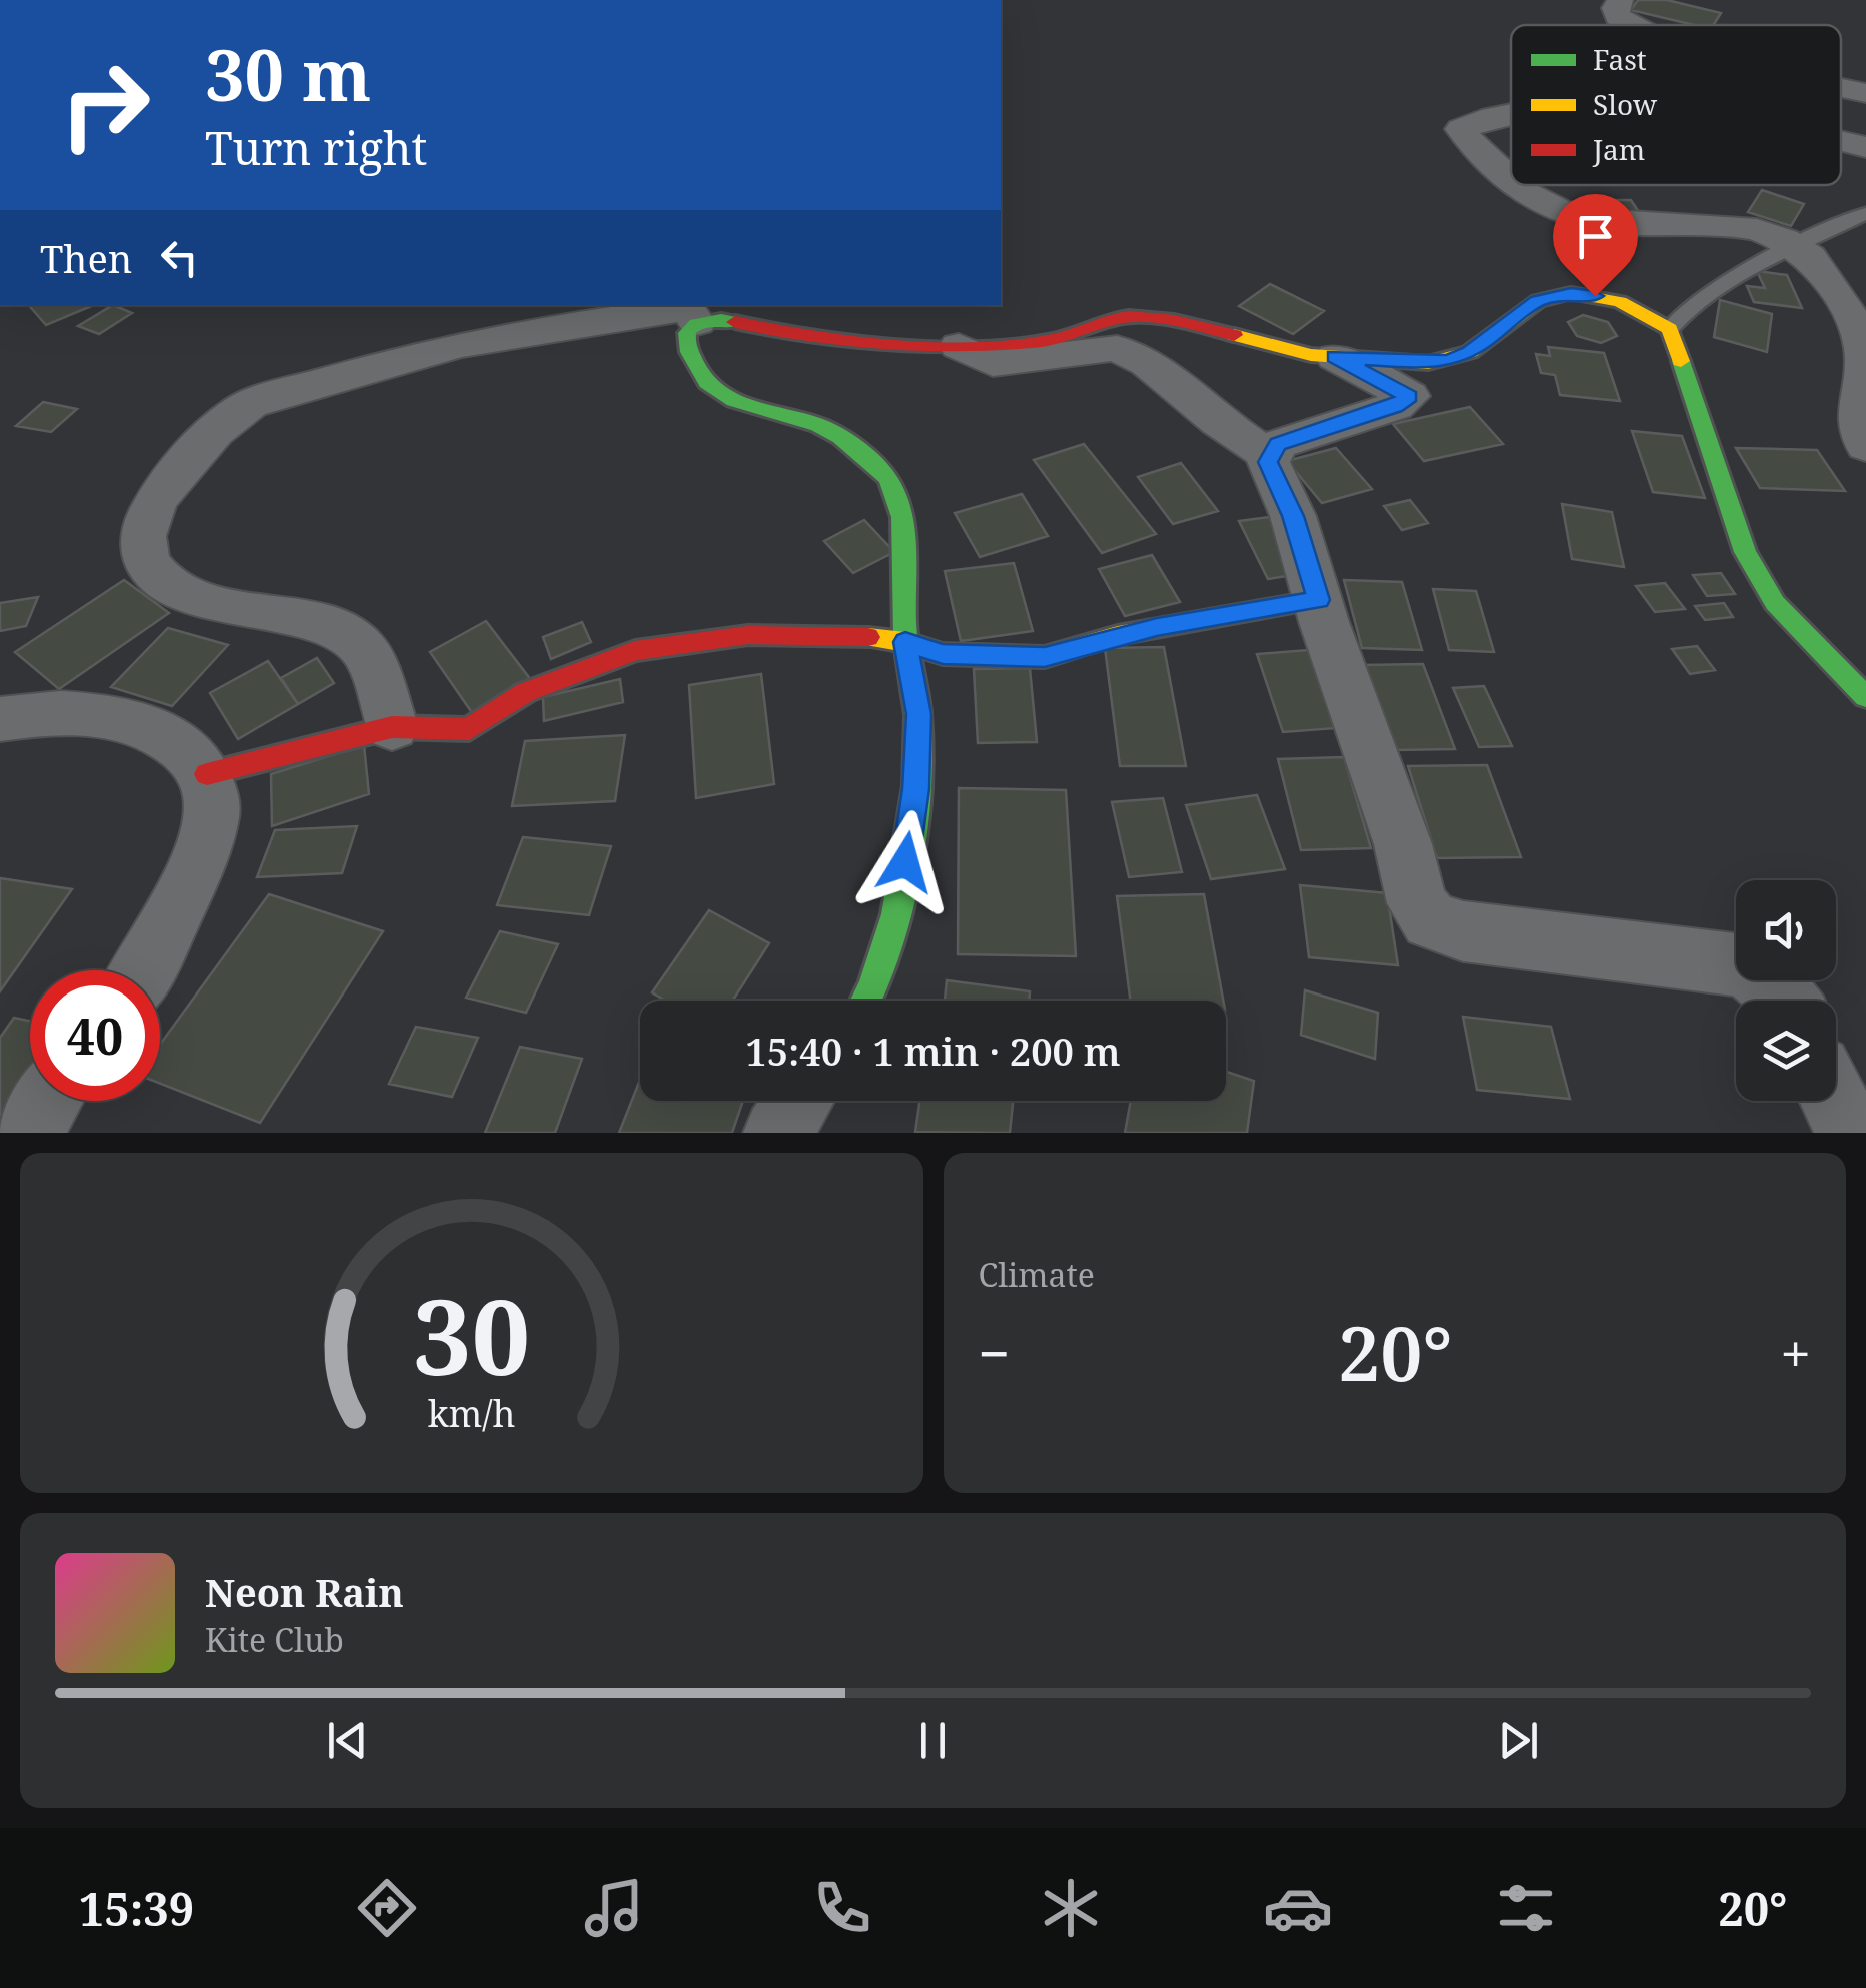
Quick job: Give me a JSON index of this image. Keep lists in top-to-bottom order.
{
  "legend": ["Fast", "Slow", "Jam"],
  "page": {
    "turn": ["30 m", "Turn right"],
    "then": "Then",
    "limit": "40",
    "trip": "15:40 · 1 min · 200 m",
    "tile": "Climate",
    "heat": ["−", "20°", "+"],
    "song": ["Neon Rain", "Kite Club"],
    "tabs": ["15:39", "20°"],
    "gauge": ["30", "km/h"]
  }
}
